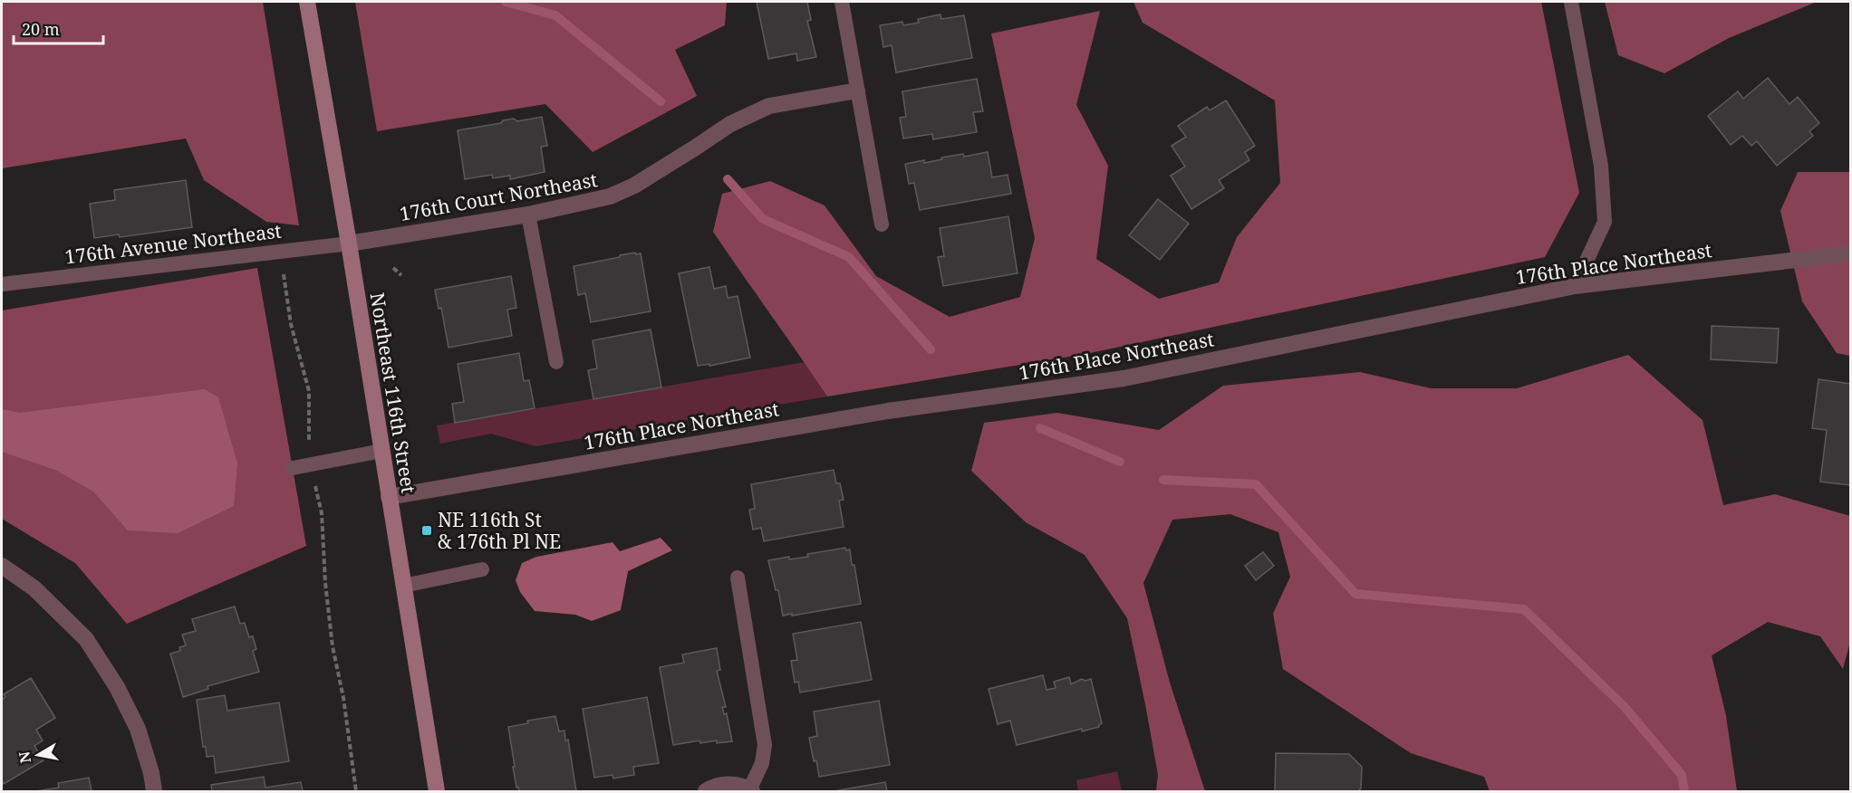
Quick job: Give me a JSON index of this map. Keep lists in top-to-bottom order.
{
  "streets": {
    "street": ["176th Court Northeast", "176th Place Northeast", "Northeast 116th Street"],
    "lane": ["176th Avenue Northeast"]
  },
  "crossings": [
    ["176th Court Northeast", "176th Avenue Northeast"],
    ["176th Court Northeast", "Northeast 116th Street"],
    ["176th Avenue Northeast", "Northeast 116th Street"],
    ["176th Place Northeast", "Northeast 116th Street"]
  ],
  "places": {
    "transit": ["NE 116th St & 176th Pl NE"]
  },
  "scale_bar": "20 m",
  "north": "left"
}
